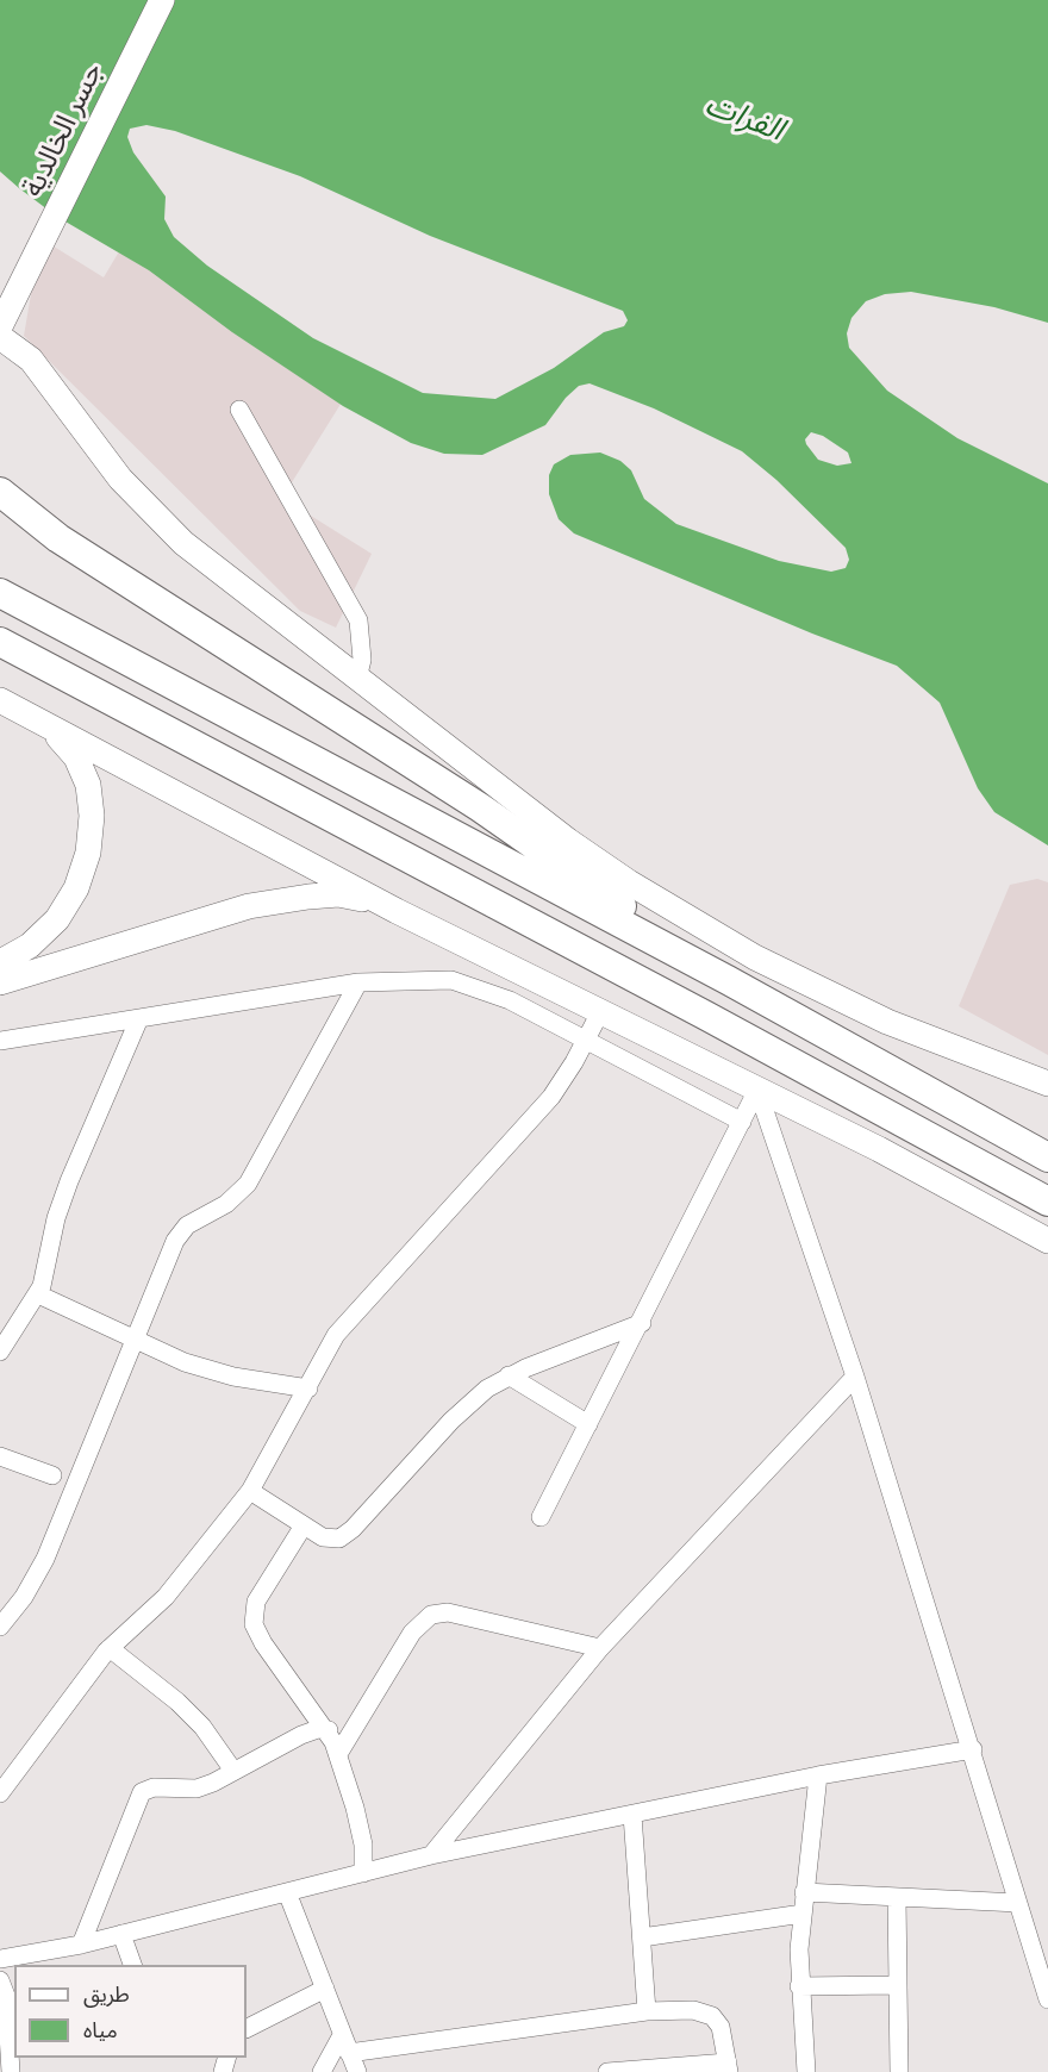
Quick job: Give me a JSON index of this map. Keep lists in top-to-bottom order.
{
  "streets": {
    "main road": ["جسر الخالدية"]
  },
  "water": ["الفرات"],
  "legend": ["طريق", "مياه"]
}
